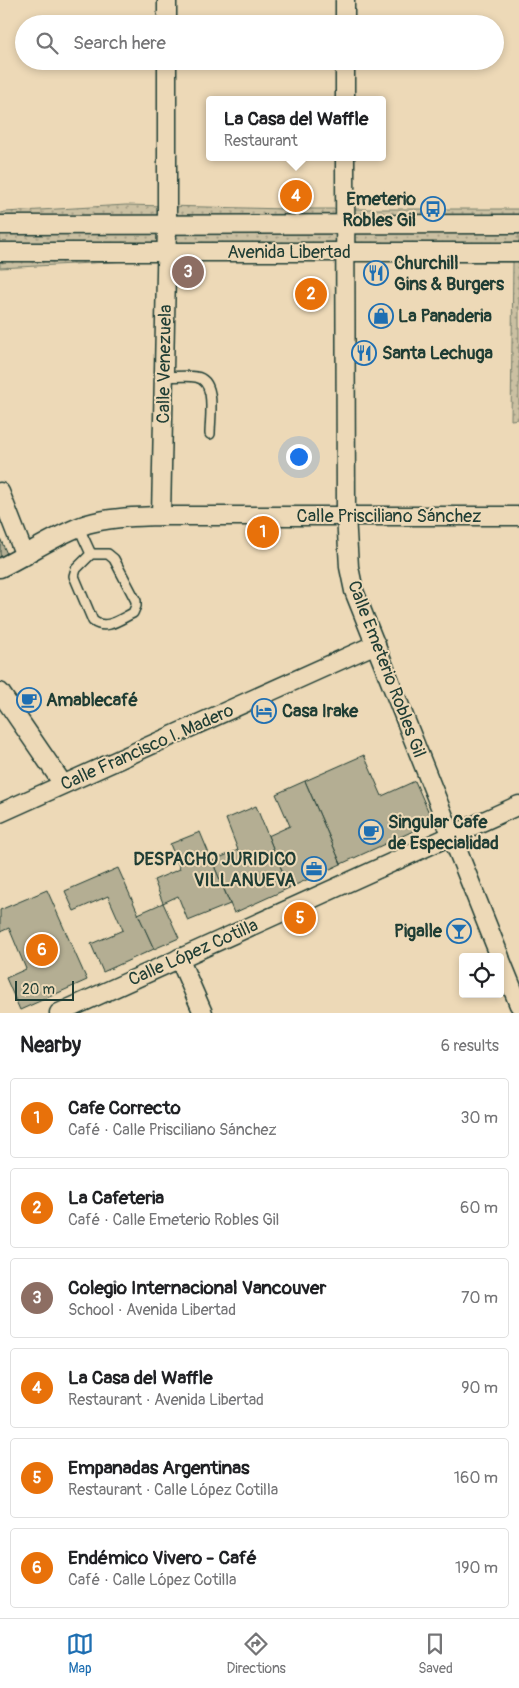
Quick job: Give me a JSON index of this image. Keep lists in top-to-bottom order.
{
  "streets": {
    "street": [
      "Avenida Libertad",
      "Calle Venezuela",
      "Calle Prisciliano Sánchez",
      "Calle Emeterio Robles Gil",
      "Calle Francisco I. Madero",
      "Calle López Cotilla"
    ]
  },
  "crossings": [
    ["Avenida Libertad", "Calle Venezuela"],
    ["Avenida Libertad", "Calle Emeterio Robles Gil"],
    ["Calle Venezuela", "Calle Prisciliano Sánchez"],
    ["Calle Prisciliano Sánchez", "Calle Emeterio Robles Gil"],
    ["Calle Emeterio Robles Gil", "Calle Francisco I. Madero"],
    ["Calle Emeterio Robles Gil", "Calle López Cotilla"]
  ],
  "places": {
    "bus stop": ["Emeterio Robles Gil"],
    "restaurant": ["Churchill Gins & Burgers", "Santa Lechuga"],
    "shop": ["La Panaderia"],
    "cafe": ["Amablecafé", "Singular Cafe de Especialidad"],
    "hotel": ["Casa Irake"],
    "office": ["DESPACHO JURIDICO VILLANUEVA"],
    "bar": ["Pigalle"]
  },
  "scale_bar": "20 m",
  "page": {
    "search": "Search here",
    "popup": ["La Casa del Waffle", "Restaurant"],
    "pins": [
      "4",
      "3",
      "2",
      "1",
      "5",
      "6"
    ],
    "scale": "20 m",
    "heading": ["Nearby", "6 results"],
    "list": [
      {
        "mark": "1",
        "name": "Cafe Correcto",
        "note": "Café · Calle Prisciliano Sánchez",
        "value": "30 m"
      },
      {
        "mark": "2",
        "name": "La Cafeteria",
        "note": "Café · Calle Emeterio Robles Gil",
        "value": "60 m"
      },
      {
        "mark": "3",
        "name": "Colegio Internacional Vancouver",
        "note": "School · Avenida Libertad",
        "value": "70 m"
      },
      {
        "mark": "4",
        "name": "La Casa del Waffle",
        "note": "Restaurant · Avenida Libertad",
        "value": "90 m"
      },
      {
        "mark": "5",
        "name": "Empanadas Argentinas",
        "note": "Restaurant · Calle López Cotilla",
        "value": "160 m"
      },
      {
        "mark": "6",
        "name": "Endémico Vivero - Café",
        "note": "Café · Calle López Cotilla",
        "value": "190 m"
      }
    ],
    "nav": ["Map", "Directions", "Saved"]
  }
}
